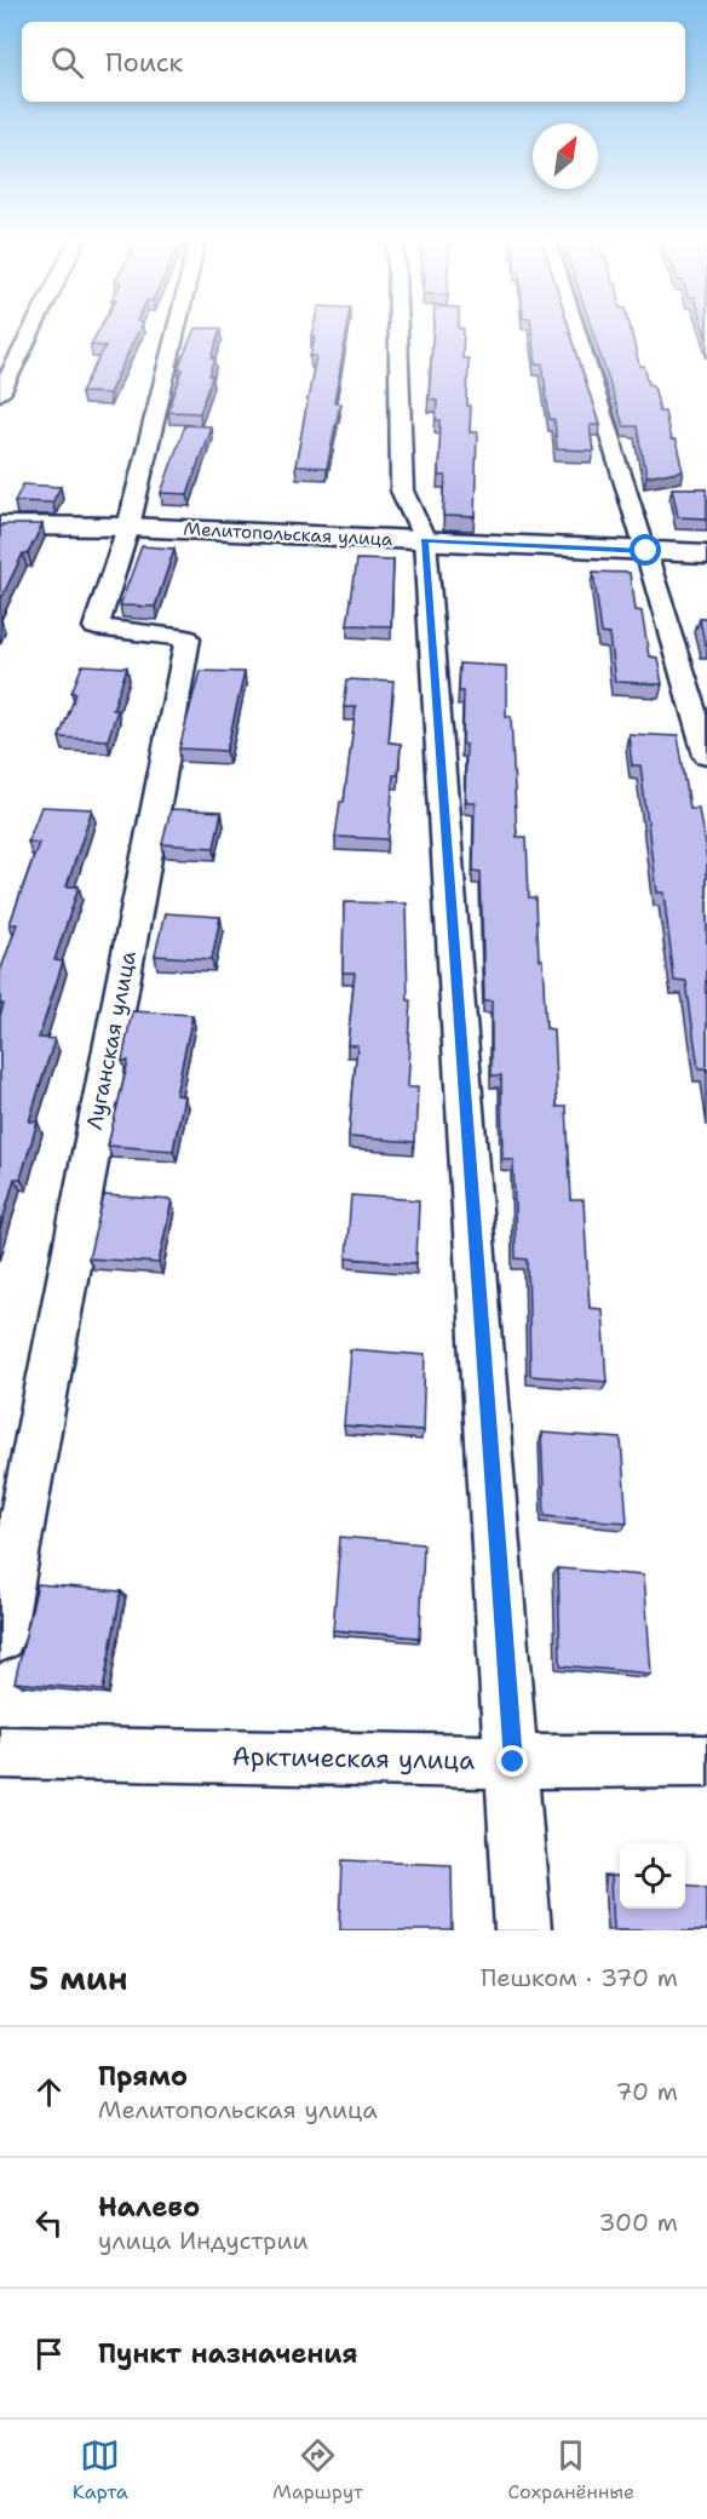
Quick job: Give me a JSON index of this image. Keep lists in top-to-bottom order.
{
  "streets": {
    "street": ["Мелитопольская улица", "Луганская улица", "Арктическая улица"]
  },
  "crossings": [
    ["Мелитопольская улица", "Луганская улица"]
  ],
  "north": "top right",
  "page": {
    "search": "Поиск",
    "heading": ["5 мин", "Пешком · 370 m"],
    "list": [
      ["Прямо", "Мелитопольская улица", "70 m"],
      ["Налево", "улица Индустрии", "300 m"],
      "Пункт назначения"
    ],
    "nav": ["Карта", "Маршрут", "Сохранённые"]
  }
}
